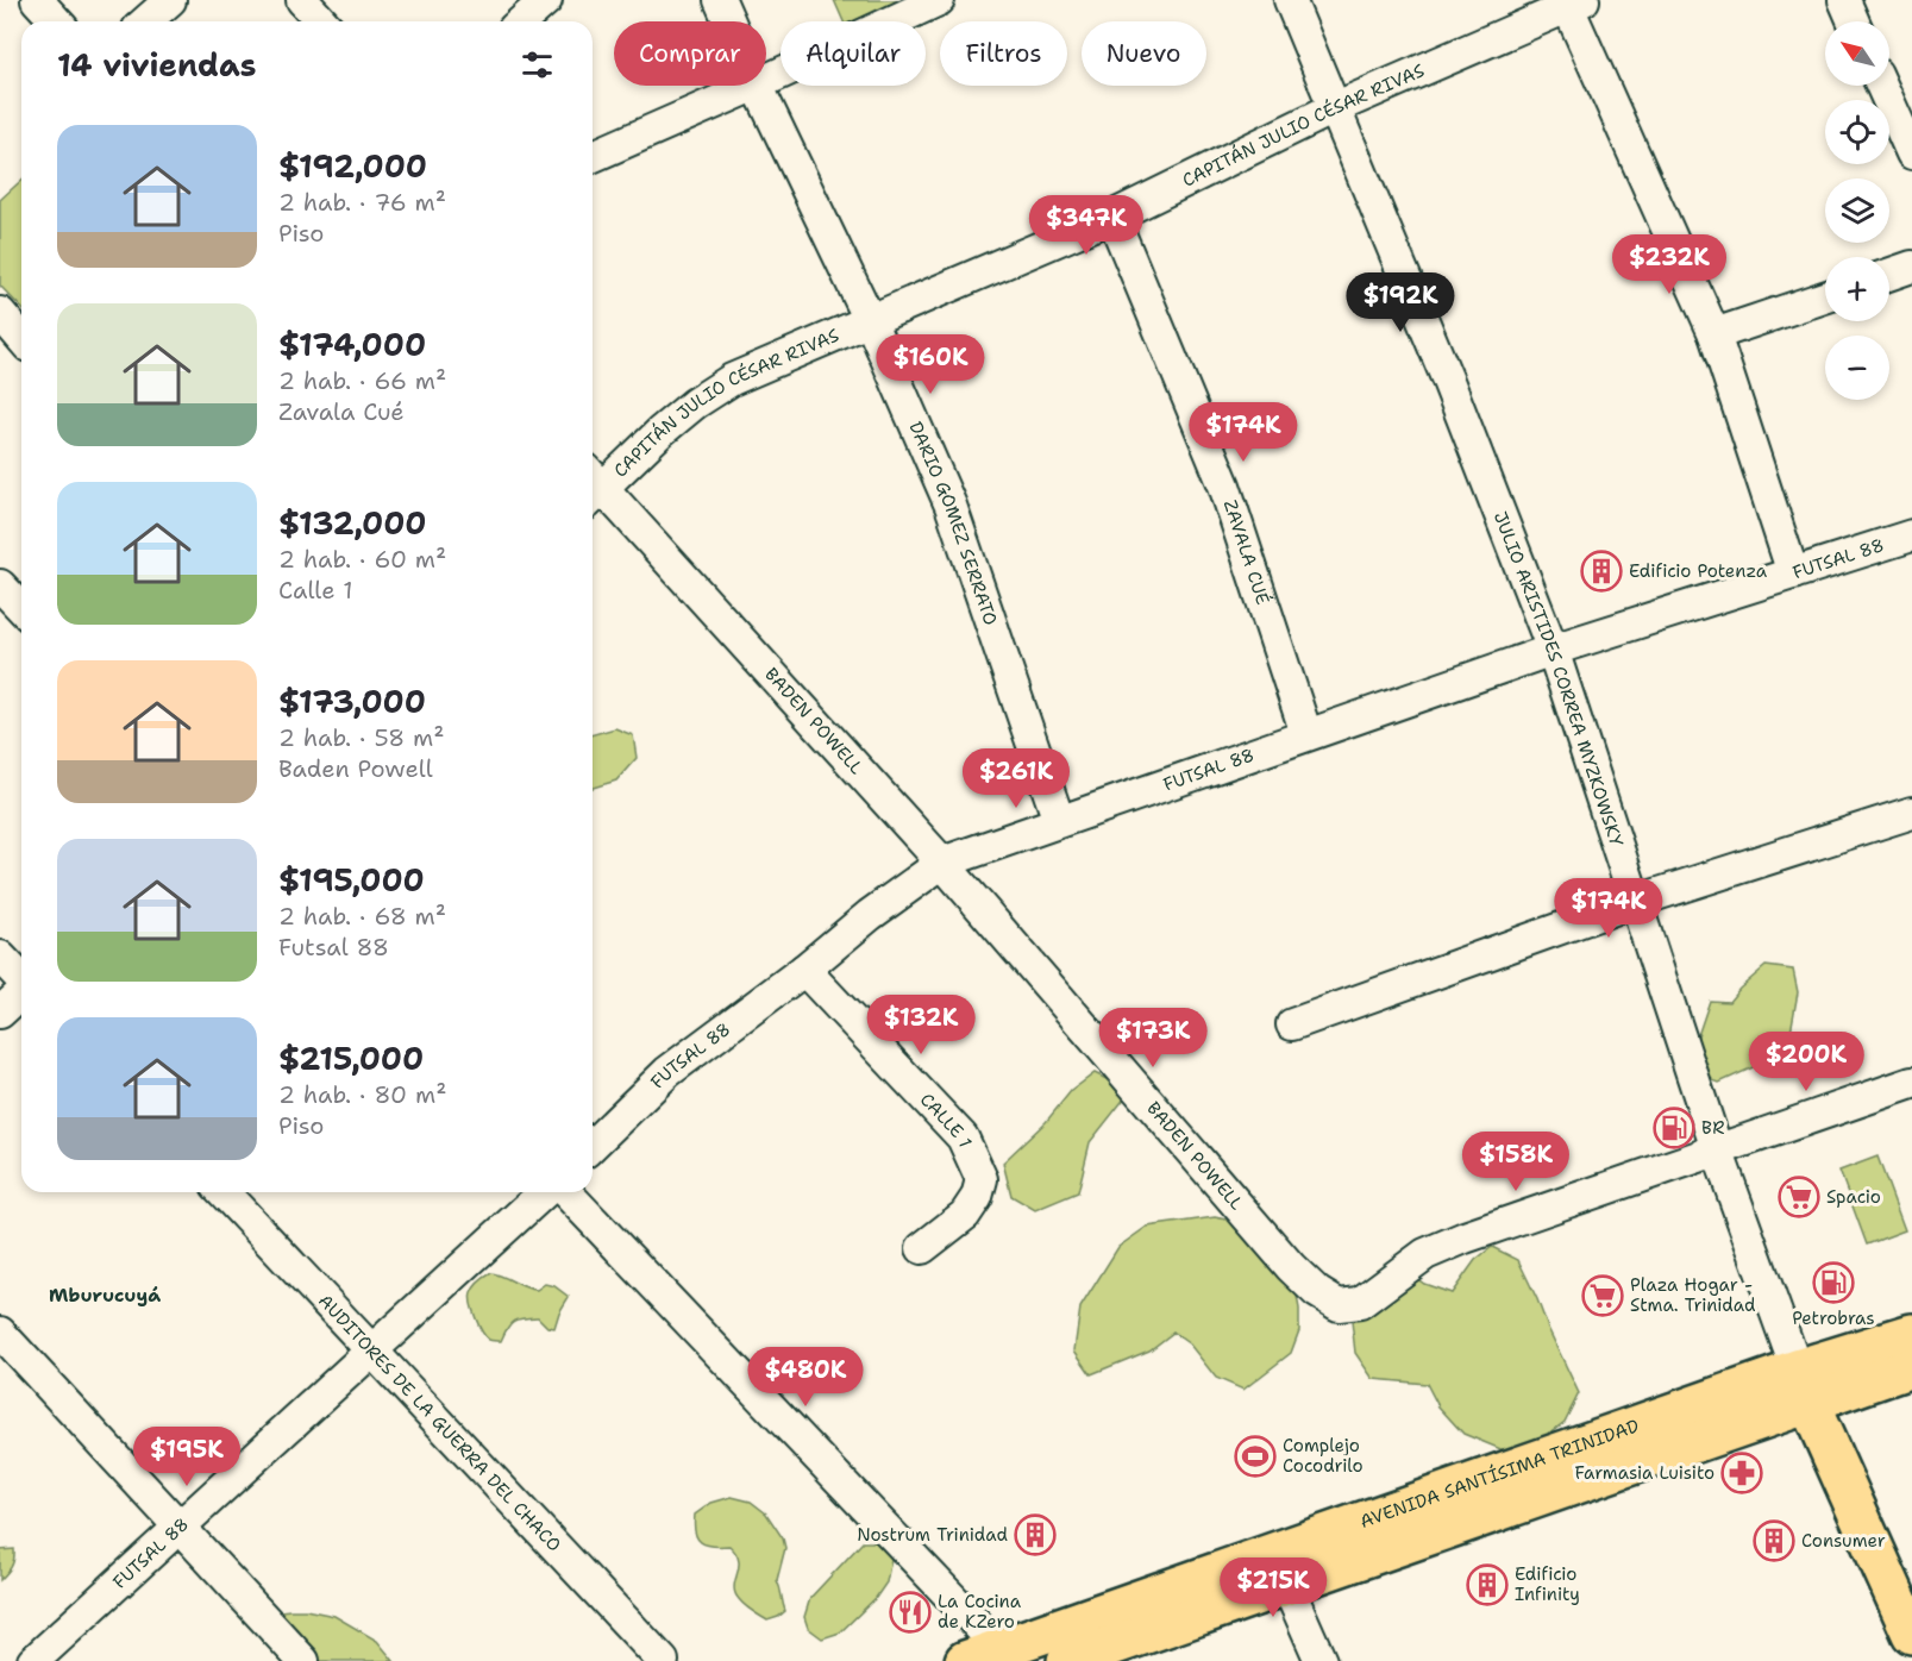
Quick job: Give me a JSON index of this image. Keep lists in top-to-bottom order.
{
  "streets": {
    "main road": ["JULIO ARISTIDES CORREA MYZKOWSKY", "AVENIDA SANTÍSIMA TRINIDAD"],
    "street": [
      "CAPITÁN JULIO CÉSAR RIVAS",
      "DARIO GOMEZ SERRATO",
      "ZAVALA CUÉ",
      "FUTSAL 88",
      "BADEN POWELL",
      "CALLE 1",
      "AUDITORES DE LA GUERRA DEL CHACO"
    ]
  },
  "crossings": [
    ["CAPITÁN JULIO CÉSAR RIVAS", "DARIO GOMEZ SERRATO"],
    ["CAPITÁN JULIO CÉSAR RIVAS", "ZAVALA CUÉ"],
    ["CAPITÁN JULIO CÉSAR RIVAS", "JULIO ARISTIDES CORREA MYZKOWSKY"],
    ["DARIO GOMEZ SERRATO", "FUTSAL 88"],
    ["ZAVALA CUÉ", "FUTSAL 88"],
    ["FUTSAL 88", "JULIO ARISTIDES CORREA MYZKOWSKY"],
    ["FUTSAL 88", "BADEN POWELL"],
    ["FUTSAL 88", "CALLE 1"],
    ["FUTSAL 88", "AUDITORES DE LA GUERRA DEL CHACO"],
    ["JULIO ARISTIDES CORREA MYZKOWSKY", "BADEN POWELL"],
    ["JULIO ARISTIDES CORREA MYZKOWSKY", "AVENIDA SANTÍSIMA TRINIDAD"]
  ],
  "districts": ["Mburucuyá"],
  "places": {
    "building": [
      "Edificio Potenza",
      "Nostrum Trinidad",
      "Consumer",
      "Edificio Infinity"
    ],
    "fuel station": ["BR", "Petrobras"],
    "supermarket": ["Spacio", "Plaza Hogar - Stma. Trinidad"],
    "sports": ["Complejo Cocodrilo"],
    "pharmacy": ["Farmasia Luisito"],
    "restaurant": ["La Cocina de KZero"]
  },
  "north": "top left",
  "page": {
    "map_buttons": ["+", "−"],
    "chip": [
      "Comprar",
      "Alquilar",
      "Filtros",
      "Nuevo"
    ],
    "heading": "14 viviendas",
    "list": [
      {
        "name": "$192,000",
        "note": "2 hab. · 76 m² · Piso"
      },
      {
        "name": "$174,000",
        "note": "2 hab. · 66 m² · Zavala Cué"
      },
      {
        "name": "$132,000",
        "note": "2 hab. · 60 m² · Calle 1"
      },
      {
        "name": "$173,000",
        "note": "2 hab. · 58 m² · Baden Powell"
      },
      {
        "name": "$195,000",
        "note": "2 hab. · 68 m² · Futsal 88"
      },
      {
        "name": "$215,000",
        "note": "2 hab. · 80 m² · Piso"
      }
    ],
    "price": [
      "$347K",
      "$232K",
      "$192K",
      "$160K",
      "$174K",
      "$261K",
      "$174K",
      "$132K",
      "$173K",
      "$200K",
      "$158K",
      "$480K",
      "$195K",
      "$215K"
    ]
  }
}
